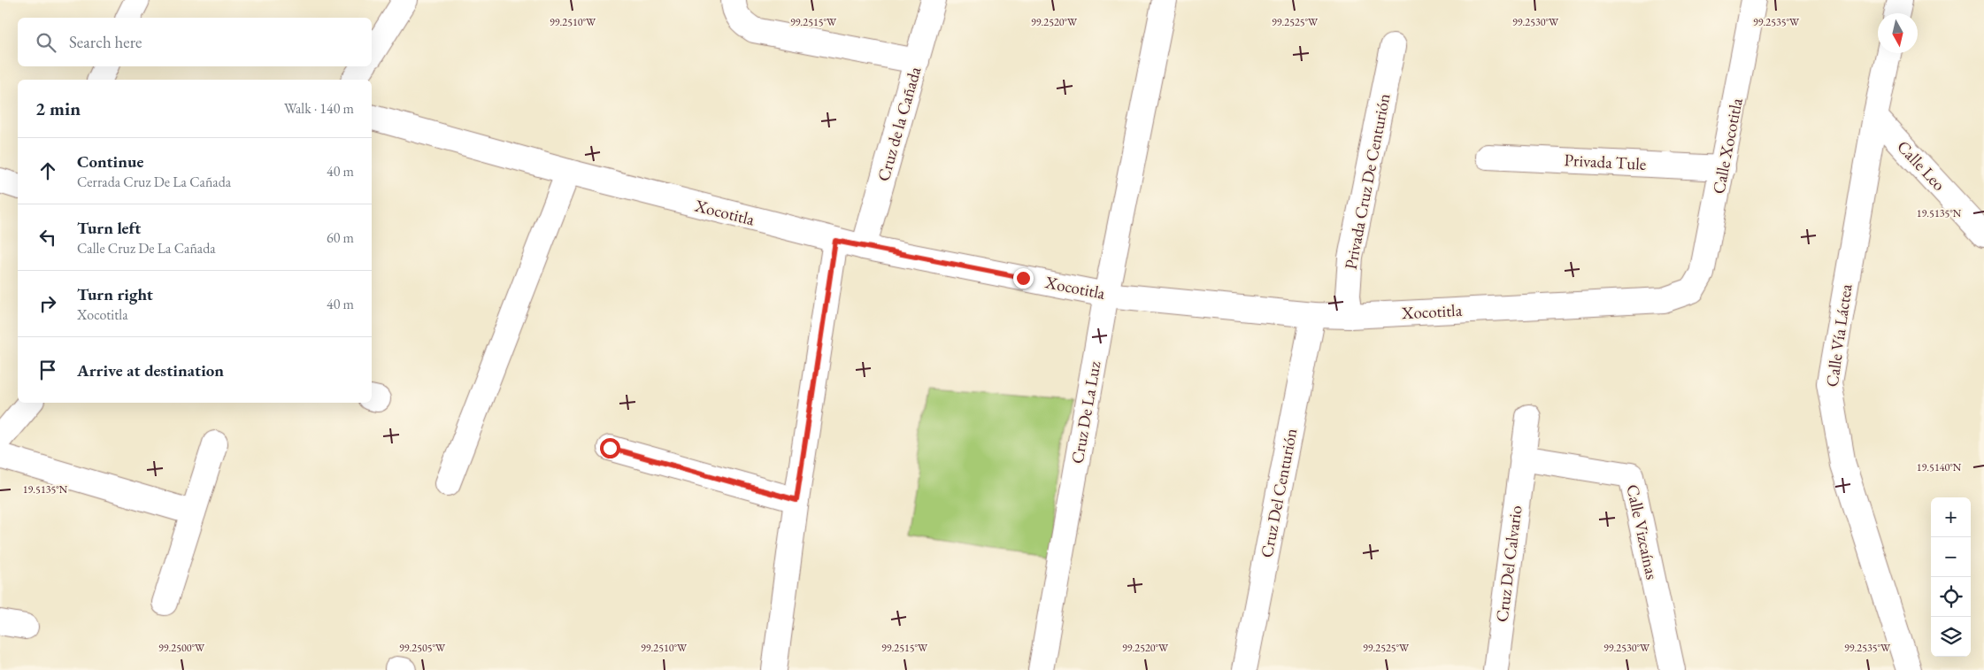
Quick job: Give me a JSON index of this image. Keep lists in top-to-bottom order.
{
  "streets": {
    "street": [
      "Cruz de la Cañada",
      "Calle Xocotitla",
      "Privada Tule",
      "Calle Leo",
      "Privada Cruz De Centurión",
      "Xocotitla",
      "Calle Vía Láctea",
      "Cruz De La Luz",
      "Cruz Del Centurión",
      "Calle Vizcaínas",
      "Cruz Del Calvario"
    ]
  },
  "crossings": [
    ["Cruz de la Cañada", "Xocotitla"],
    ["Calle Xocotitla", "Privada Tule"],
    ["Calle Xocotitla", "Xocotitla"],
    ["Calle Leo", "Calle Vía Láctea"],
    ["Privada Cruz De Centurión", "Xocotitla"],
    ["Xocotitla", "Cruz De La Luz"],
    ["Xocotitla", "Cruz Del Centurión"],
    ["Calle Vizcaínas", "Cruz Del Calvario"]
  ],
  "north": "bottom",
  "page": {
    "search": "Search here",
    "heading": ["2 min", "Walk · 140 m"],
    "list": [
      ["Continue", "Cerrada Cruz De La Cañada", "40 m"],
      ["Turn left", "Calle Cruz De La Cañada", "60 m"],
      ["Turn right", "Xocotitla", "40 m"],
      "Arrive at destination"
    ],
    "map_buttons": ["+", "−"]
  },
  "coordinates": [
    "99.2510°W",
    "99.2515°W",
    "99.2520°W",
    "99.2525°W",
    "99.2530°W",
    "99.2535°W",
    "19.5135°N",
    "19.5140°N",
    "99.2500°W",
    "99.2505°W"
  ]
}
